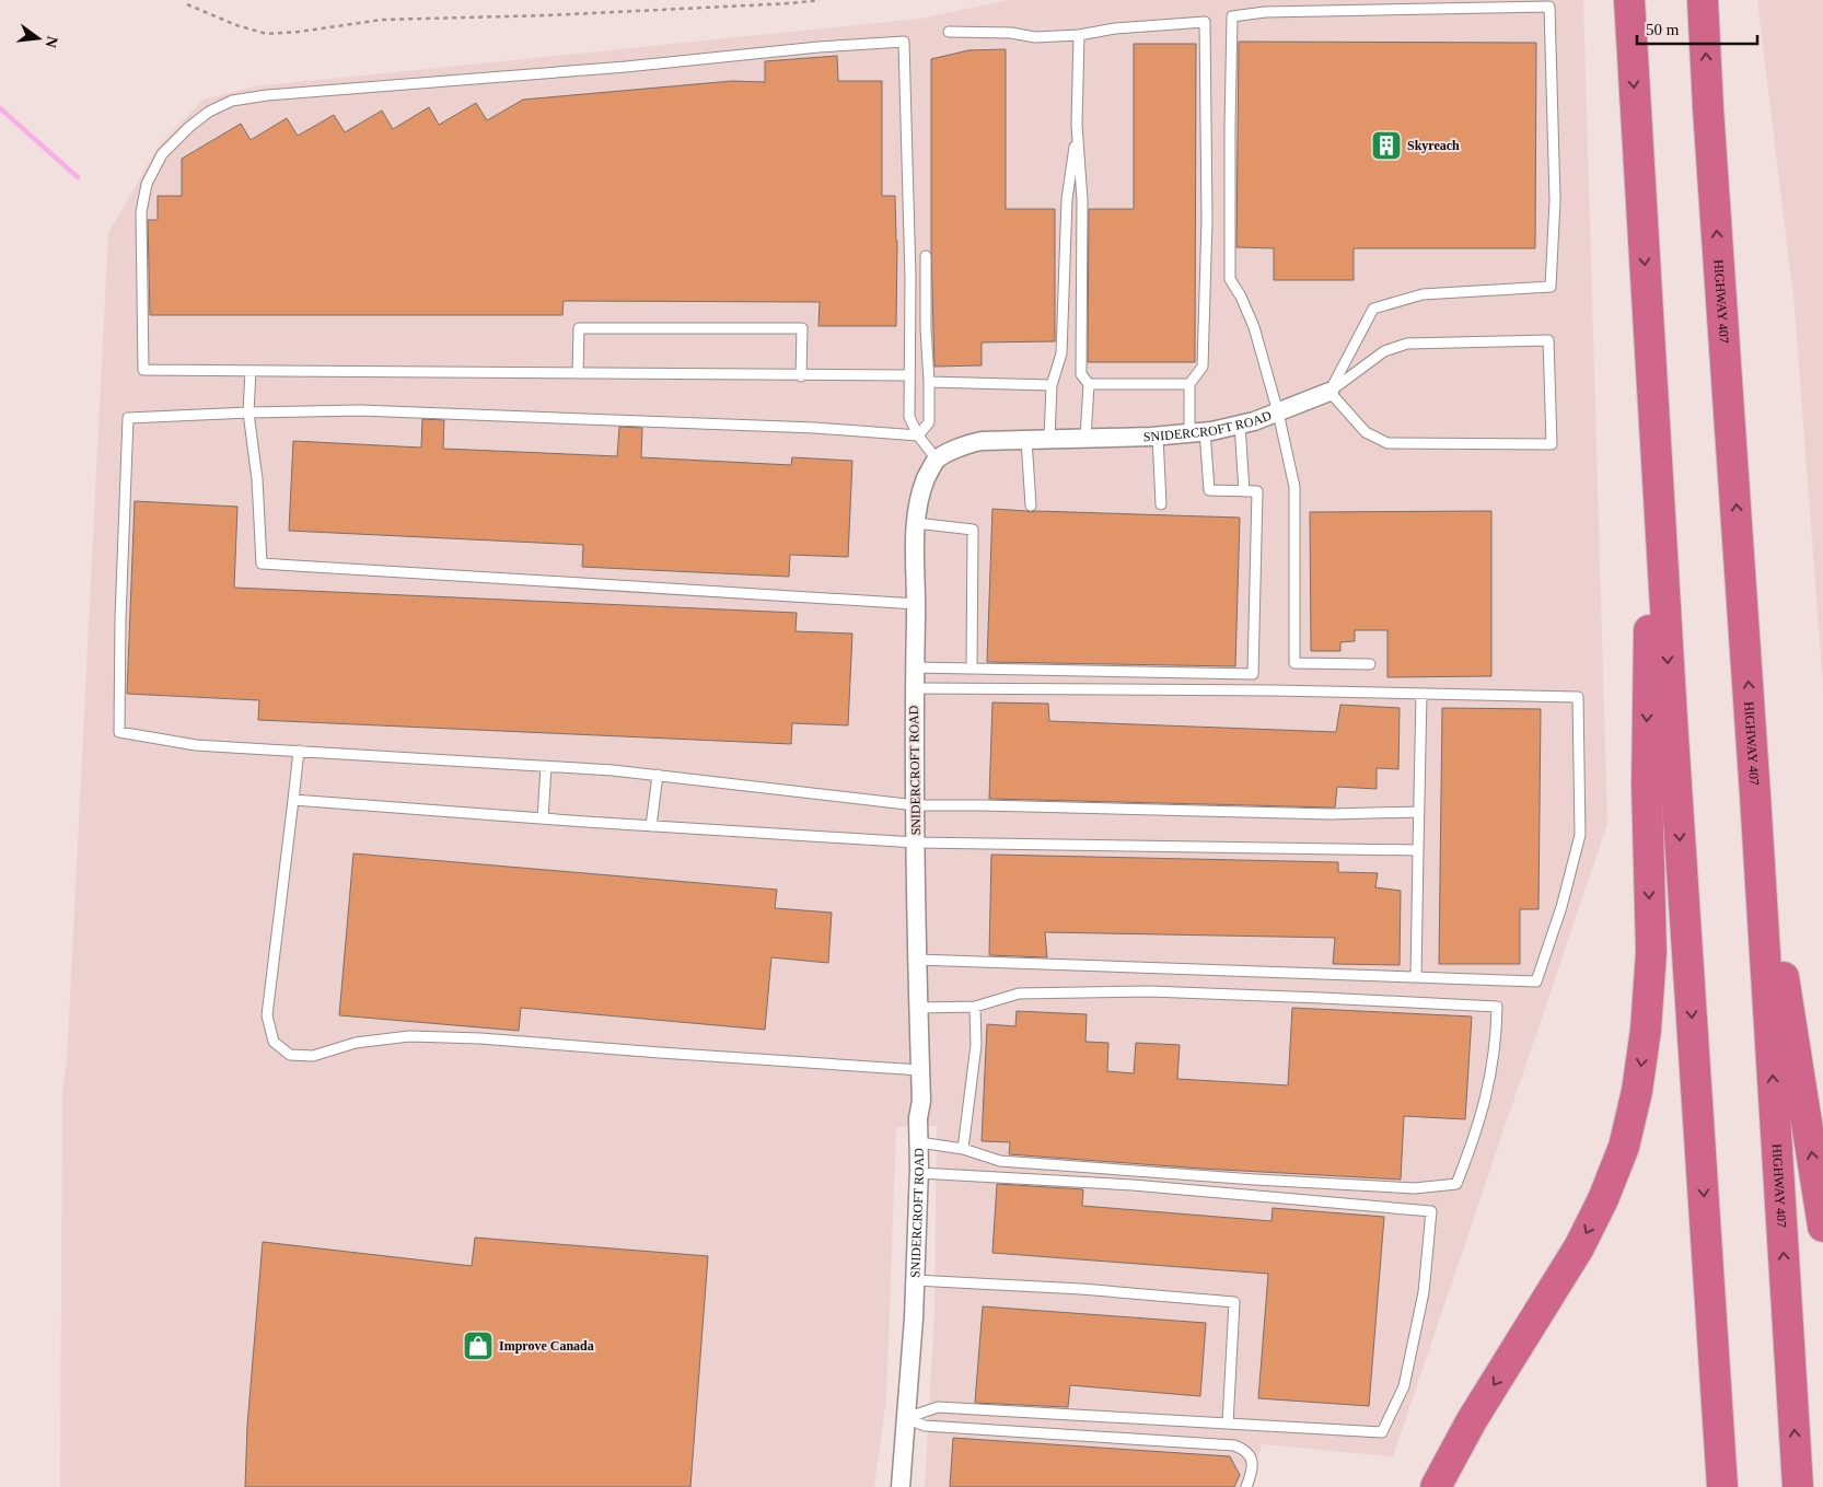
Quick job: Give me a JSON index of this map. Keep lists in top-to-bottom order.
{
  "streets": {
    "highway": ["HIGHWAY 407"],
    "street": ["SNIDERCROFT ROAD"]
  },
  "places": {
    "building": ["Skyreach"],
    "shop": ["Improve Canada"]
  },
  "scale_bar": "50 m",
  "north": "right"
}
